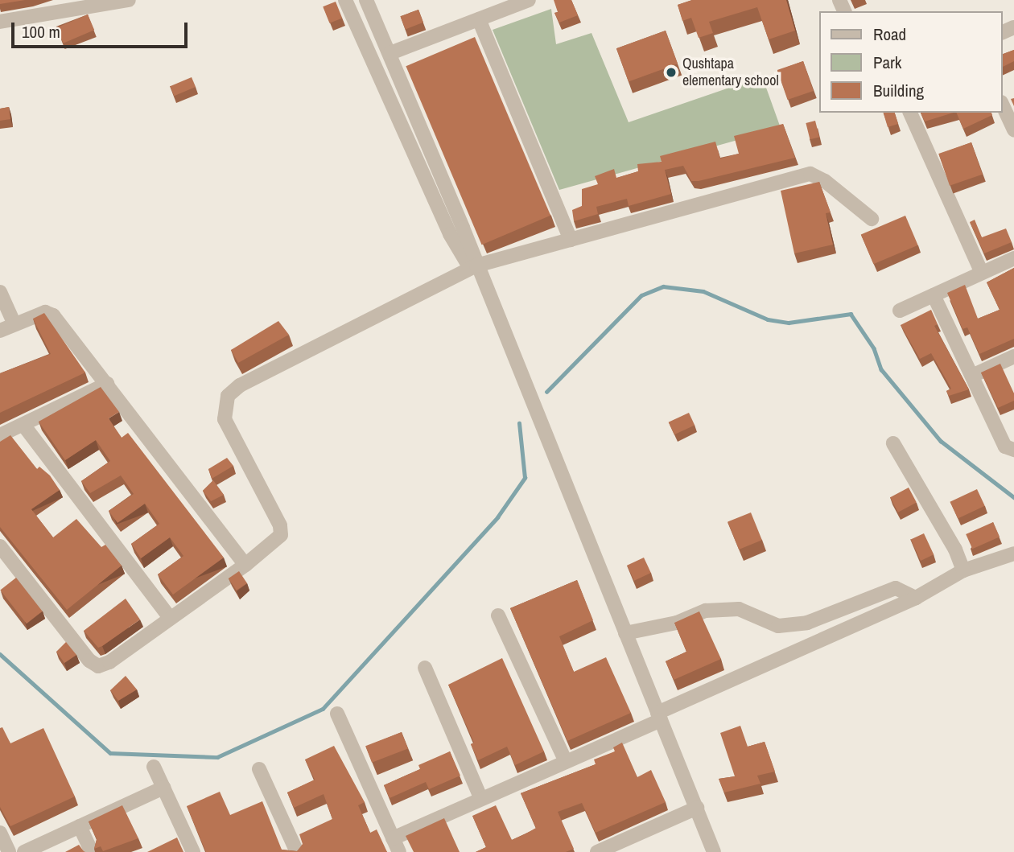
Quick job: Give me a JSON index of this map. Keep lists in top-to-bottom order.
{
  "places": ["Qushtapa elementary school"],
  "legend": ["Road", "Park", "Building"],
  "scale_bar": "100 m"
}
